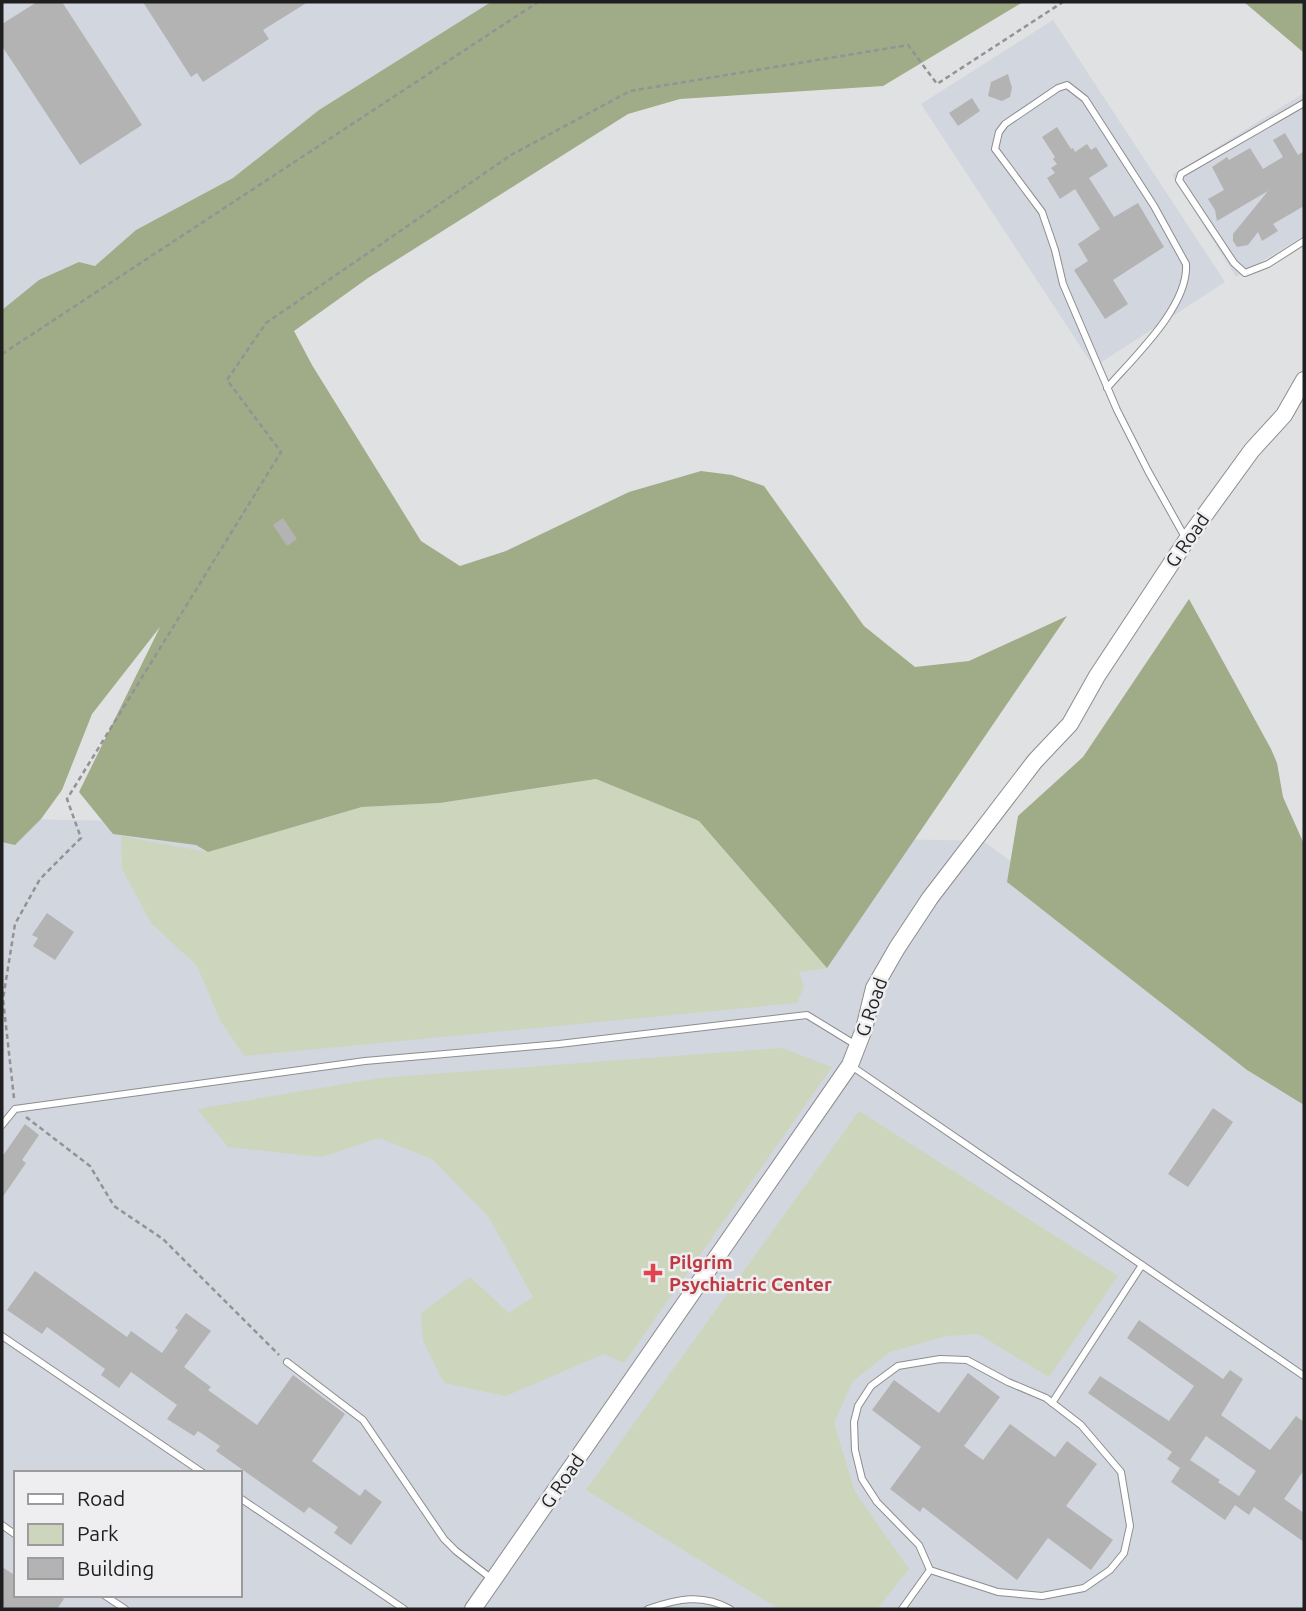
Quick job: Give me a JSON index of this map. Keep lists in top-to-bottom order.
{
  "streets": {
    "street": ["G Road"]
  },
  "places": {
    "health": ["Pilgrim Psychiatric Center"]
  },
  "legend": ["Road", "Park", "Building"]
}
